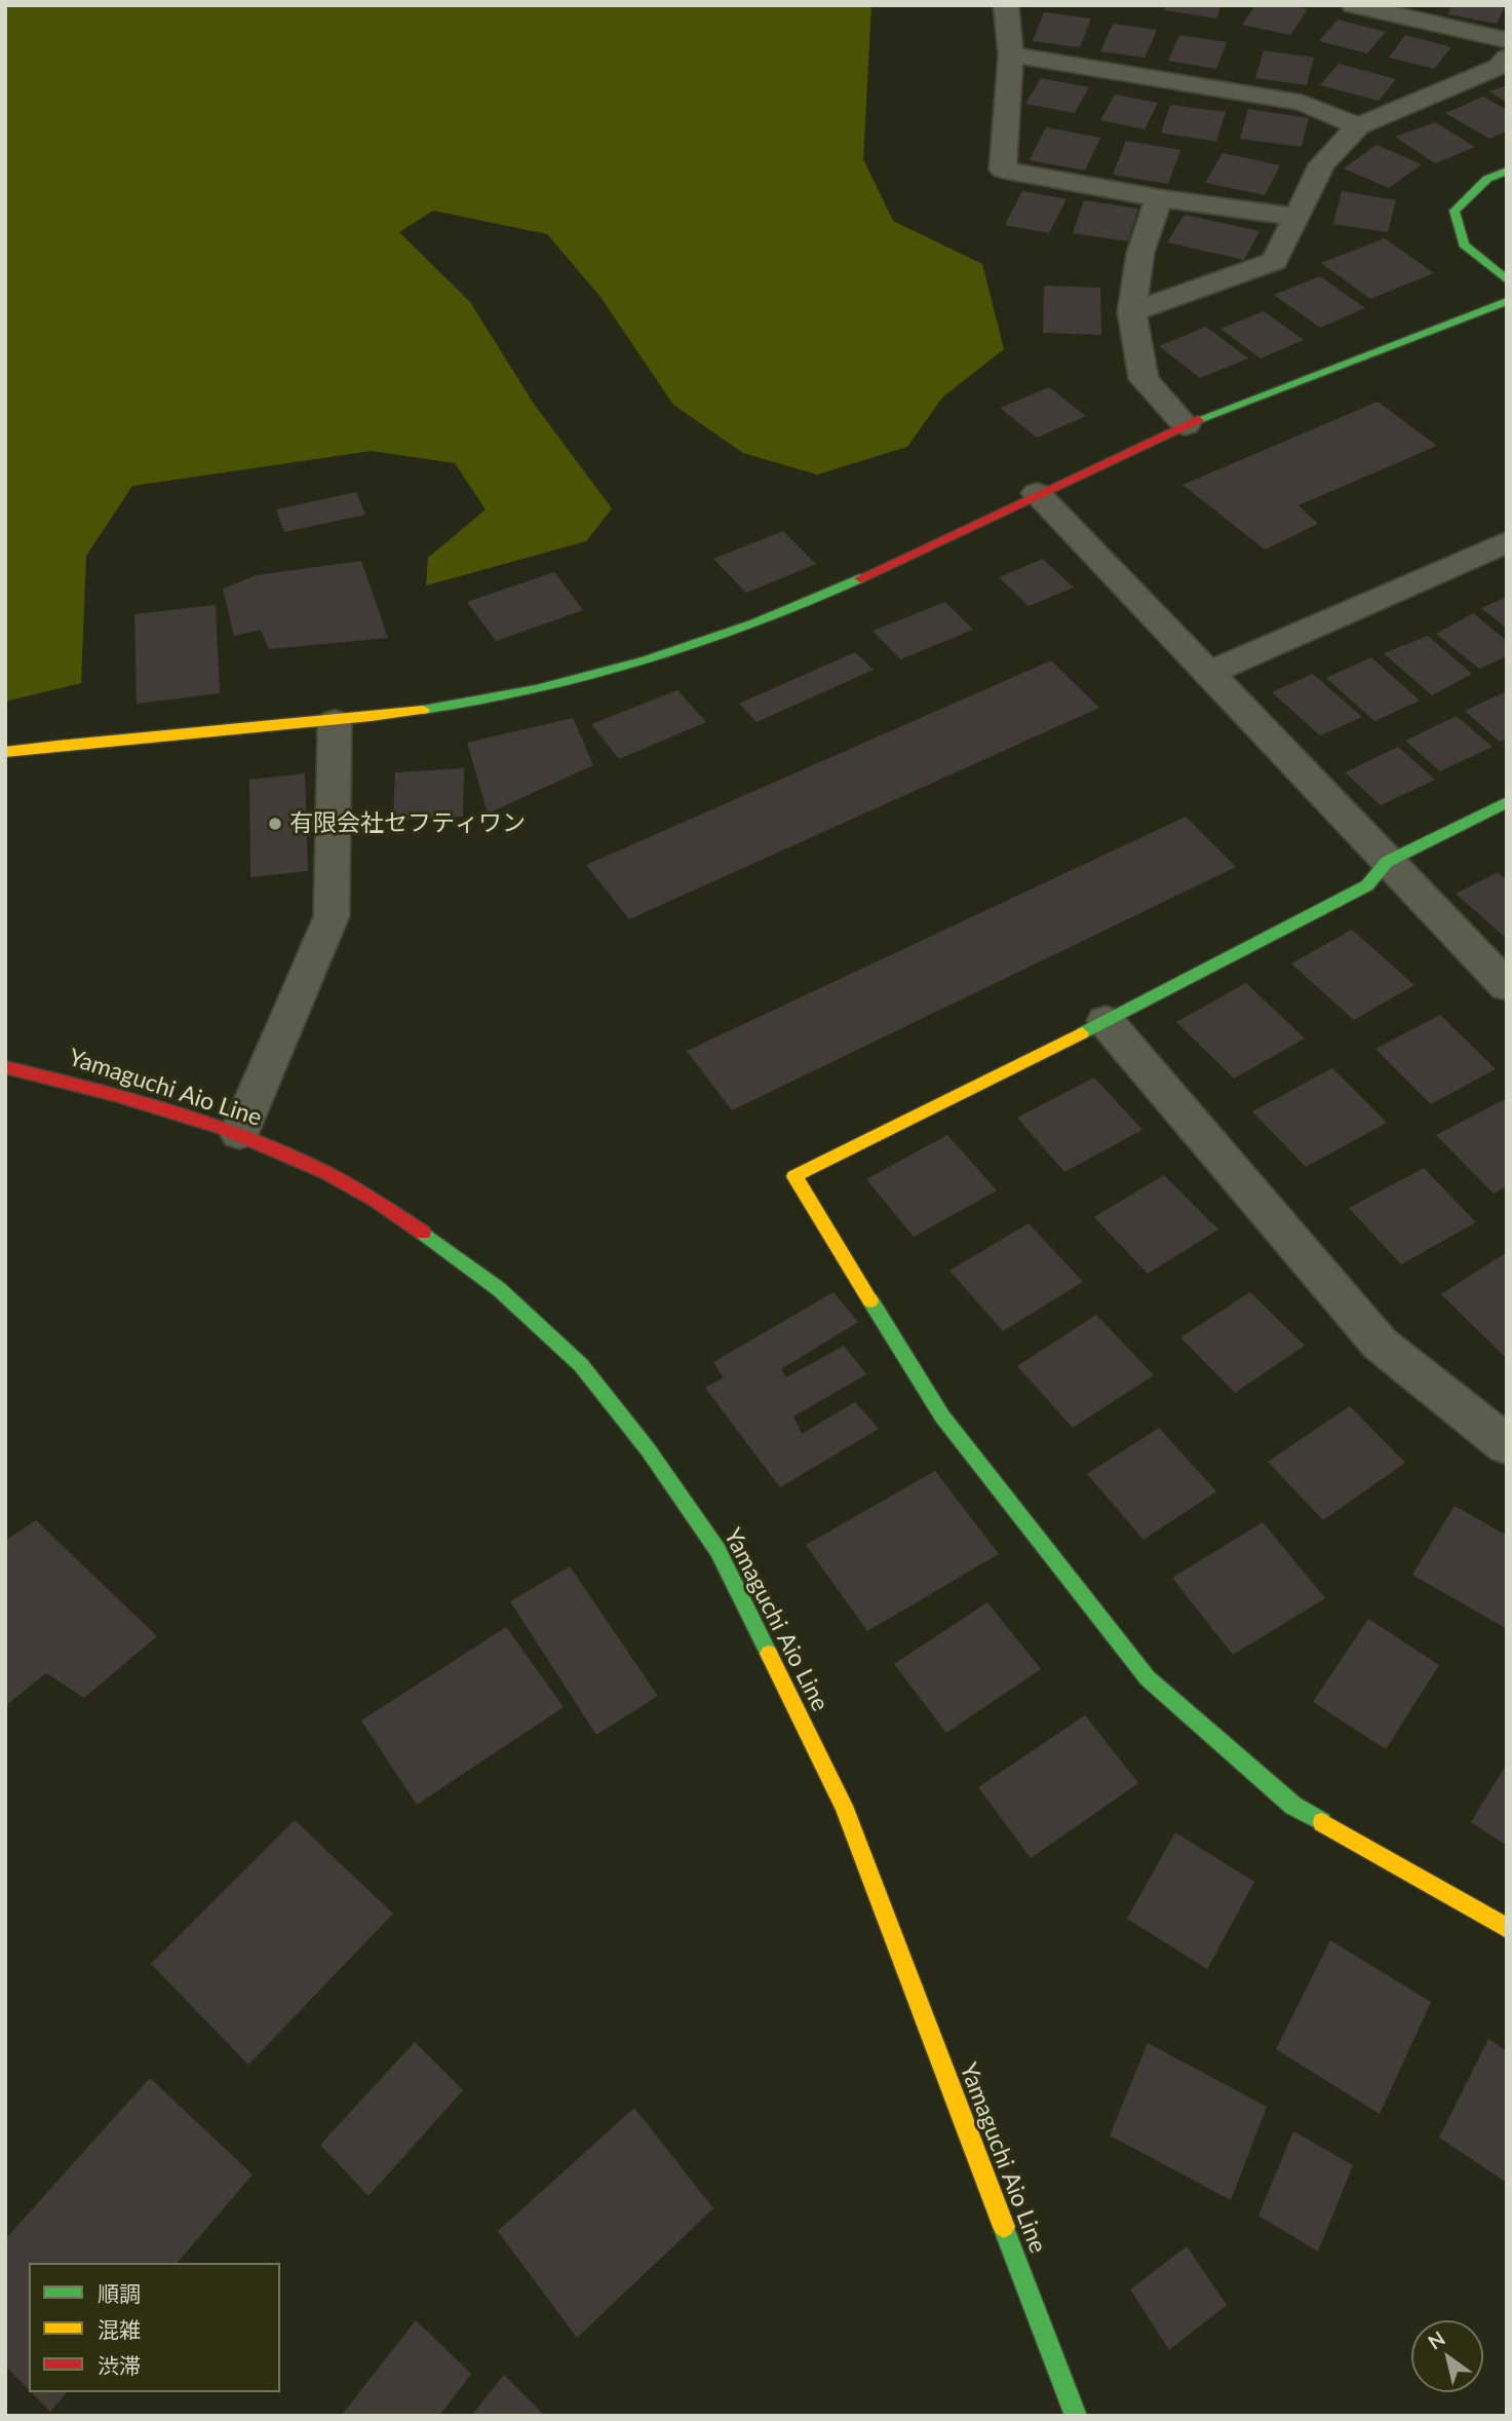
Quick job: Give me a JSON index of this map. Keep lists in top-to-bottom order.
{
  "streets": {
    "street": ["Yamaguchi Aio Line"]
  },
  "places": ["有限会社セフティワン"],
  "legend": ["順調", "混雑", "渋滞"],
  "north": "top left"
}
